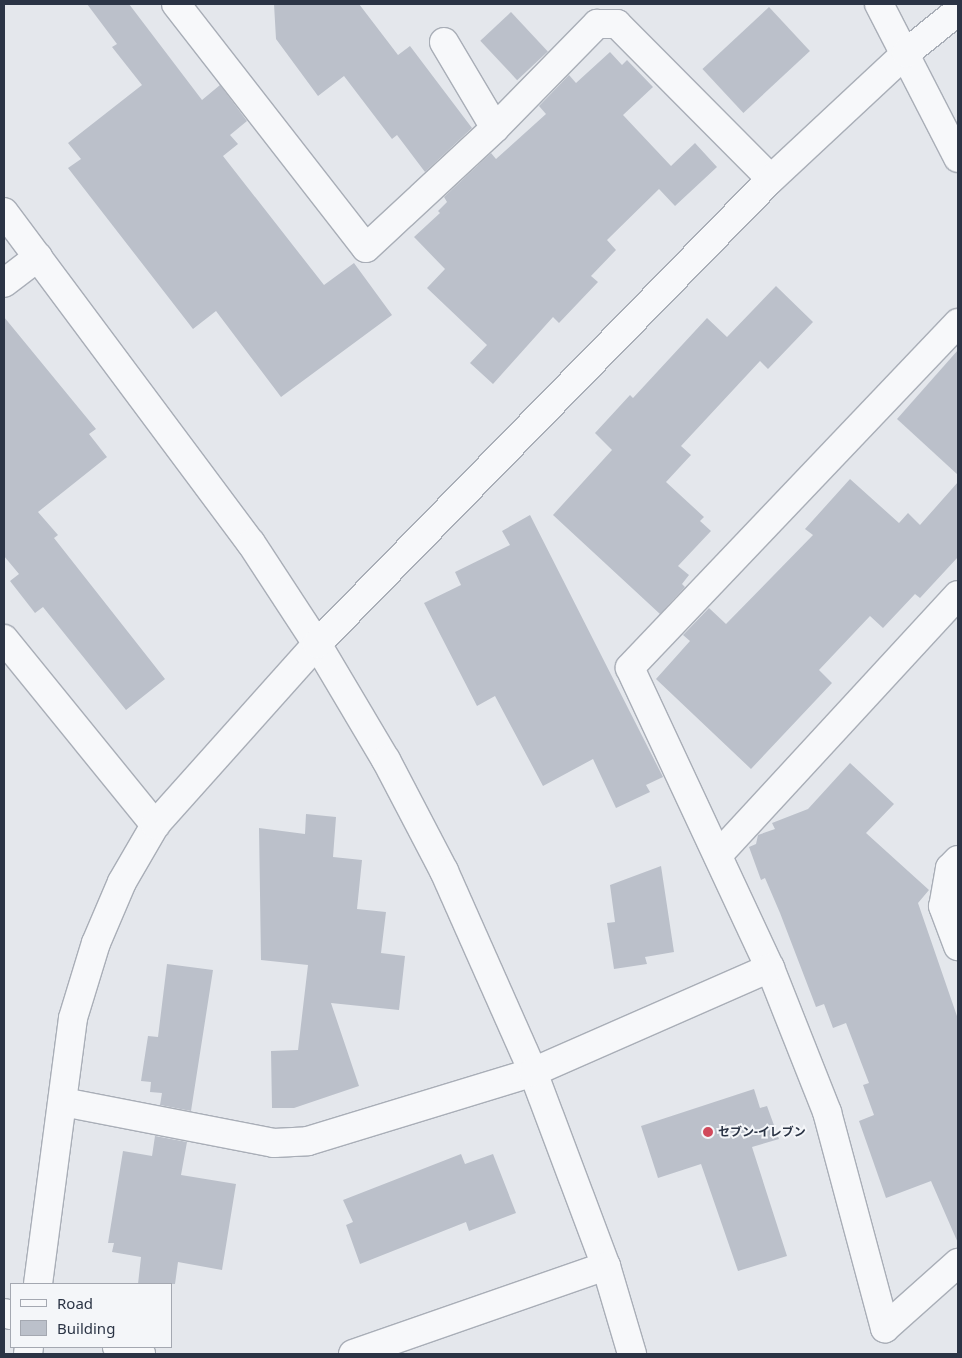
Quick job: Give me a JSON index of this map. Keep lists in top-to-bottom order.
{
  "places": ["セブン-イレブン"],
  "legend": ["Road", "Building"]
}
